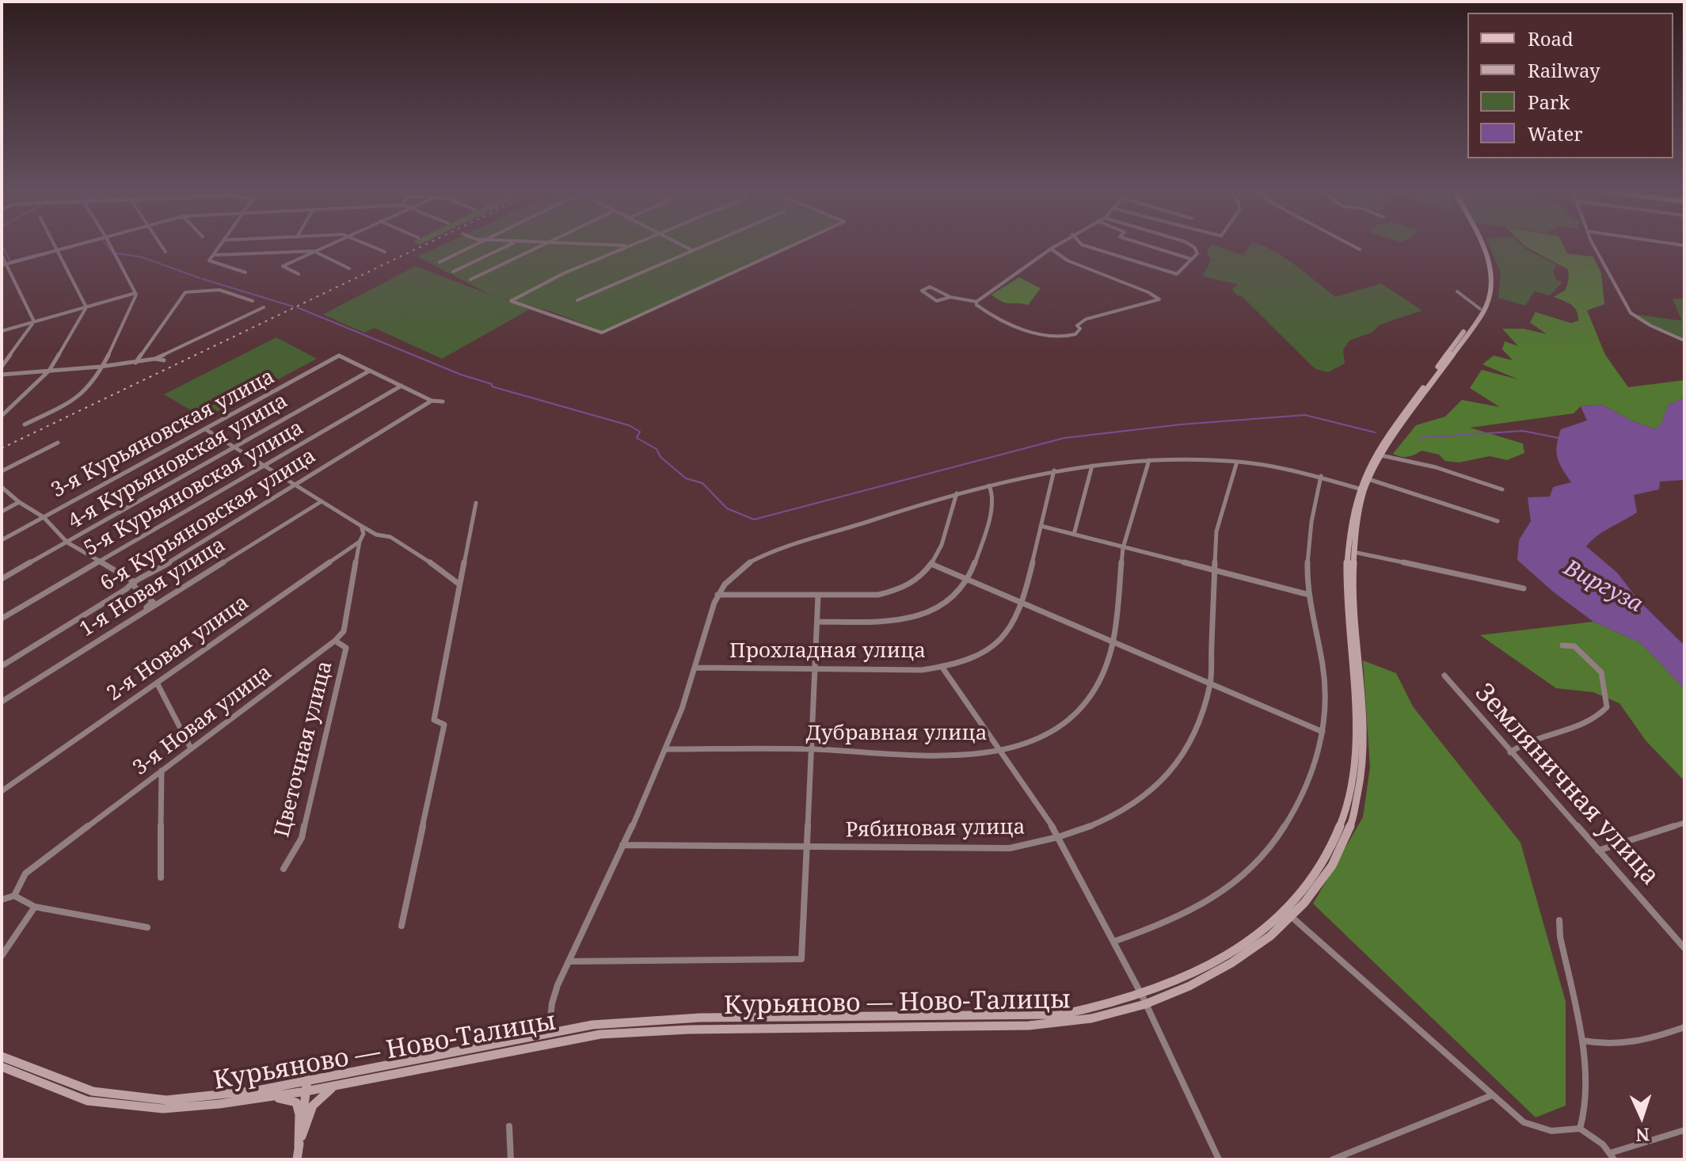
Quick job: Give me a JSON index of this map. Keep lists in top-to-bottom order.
{
  "streets": {
    "main road": ["Курьяново — Ново-Талицы"],
    "street": [
      "3-я Курьяновская улица",
      "4-я Курьяновская улица",
      "5-я Курьяновская улица",
      "6-я Курьяновская улица",
      "1-я Новая улица",
      "2-я Новая улица",
      "Прохладная улица",
      "3-я Новая улица",
      "Дубравная улица",
      "Цветочная улица",
      "Земляничная улица",
      "Рябиновая улица"
    ]
  },
  "crossings": [
    ["3-я Курьяновская улица", "4-я Курьяновская улица"],
    ["3-я Новая улица", "Цветочная улица"]
  ],
  "water": ["Виргуза"],
  "legend": [
    "Road",
    "Railway",
    "Park",
    "Water"
  ],
  "north": "bottom"
}
